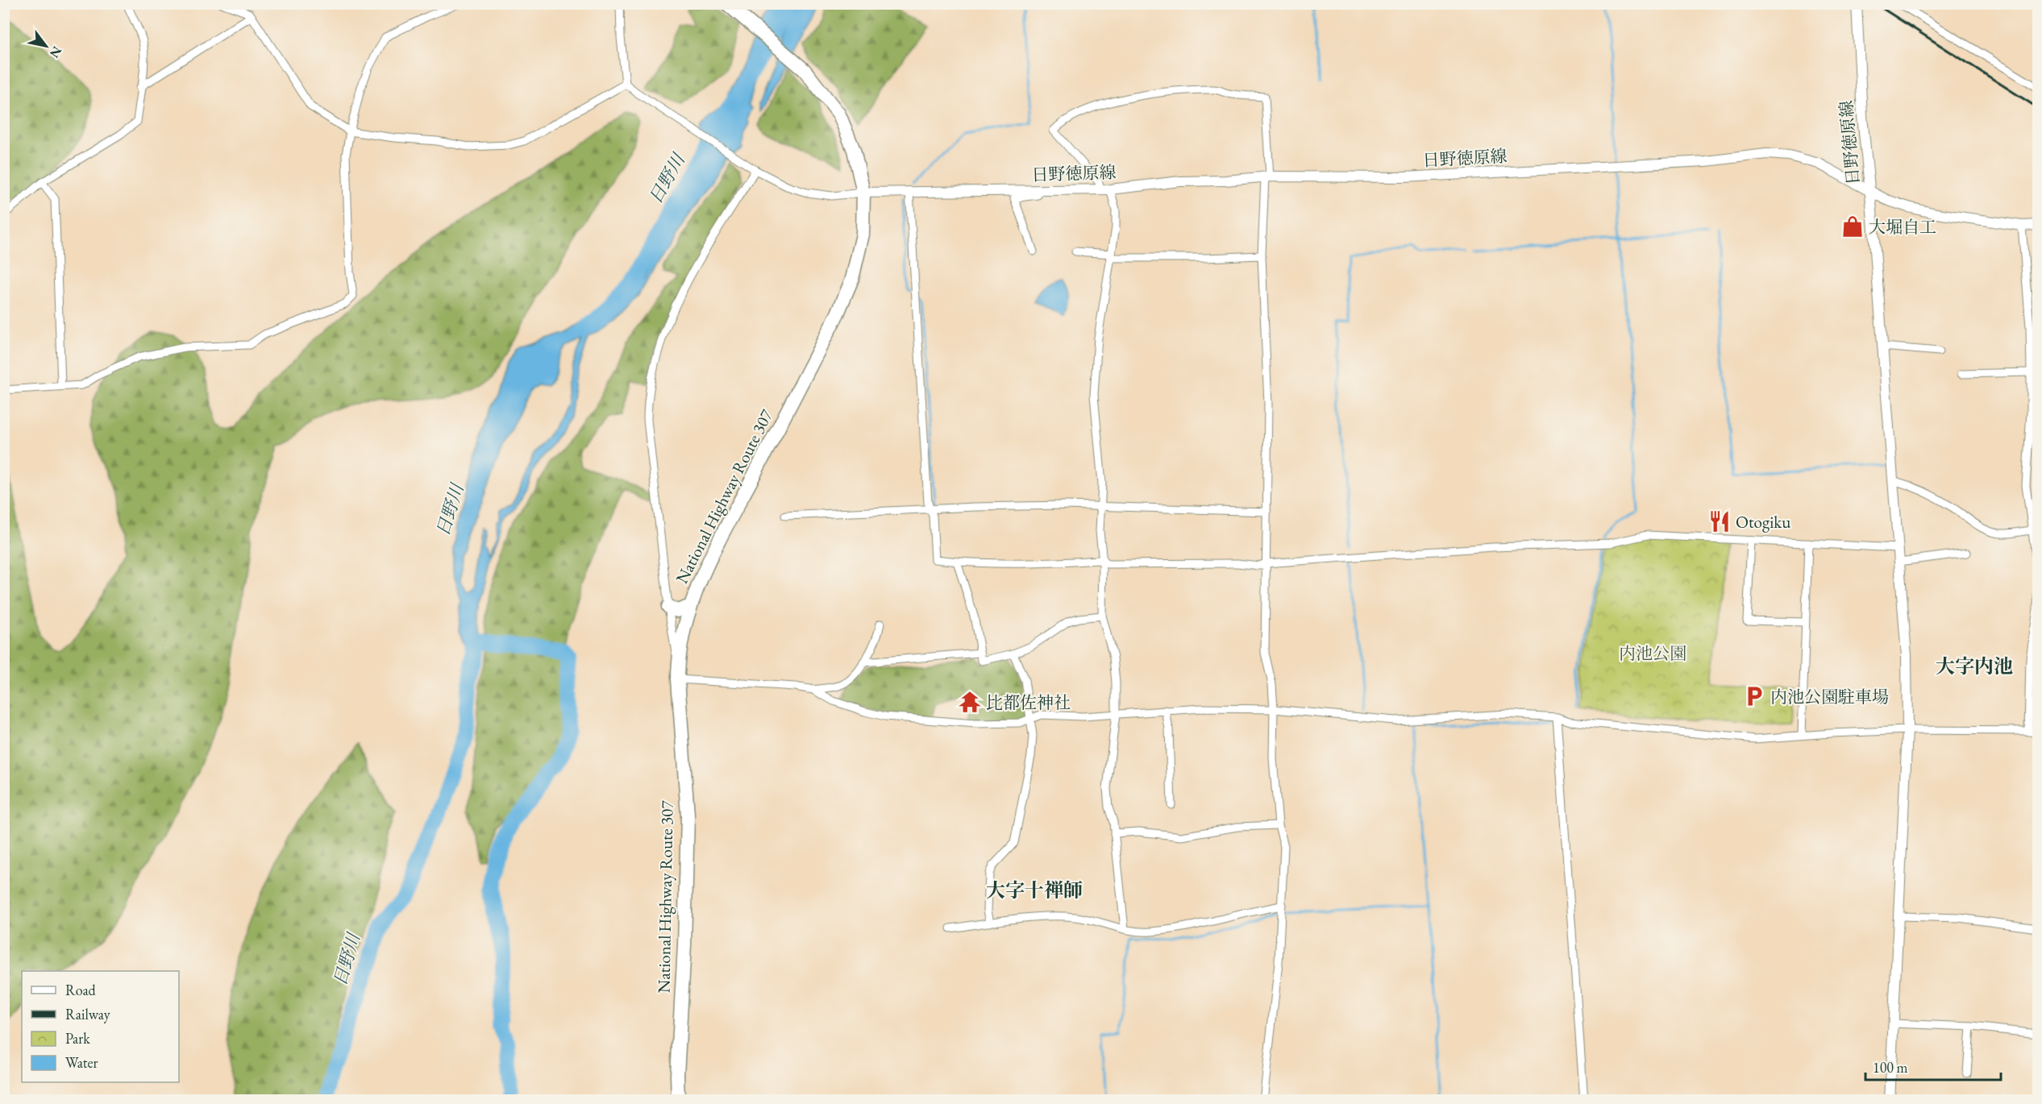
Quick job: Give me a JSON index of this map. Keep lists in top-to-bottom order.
{
  "streets": {
    "highway": ["National Highway Route 307"],
    "main road": ["日野徳原線"]
  },
  "crossings": [
    ["日野徳原線", "National Highway Route 307"]
  ],
  "districts": ["大字内池", "大字十禅師"],
  "water": ["日野川"],
  "parks": ["内池公園"],
  "places": {
    "shop": ["大堀自工"],
    "restaurant": ["Otogiku"],
    "parking": ["内池公園駐車場"],
    "temple": ["比都佐神社"]
  },
  "legend": [
    "Road",
    "Railway",
    "Park",
    "Water"
  ],
  "scale_bar": "100 m",
  "north": "bottom right"
}
